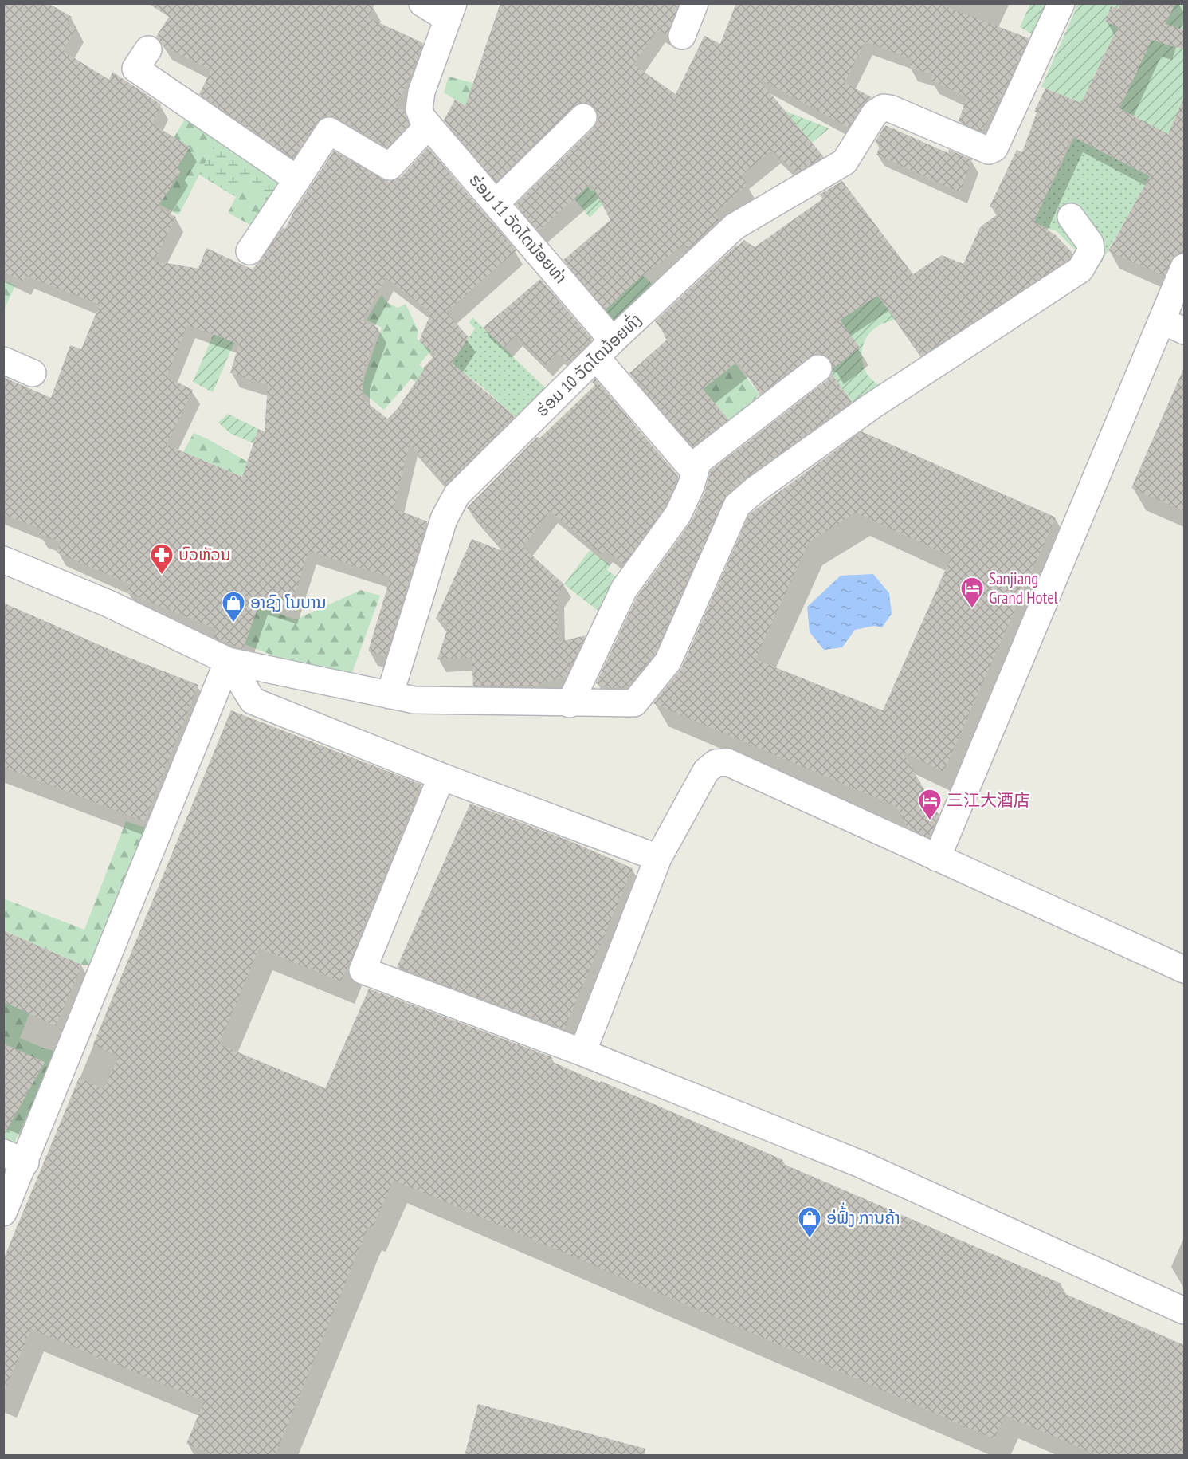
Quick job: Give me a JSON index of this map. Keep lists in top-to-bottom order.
{
  "streets": {
    "street": ["ຮ່ອມ 11 ວັດໄຕນ້ອຍທ່າ", "ຮ່ອມ 10 ວັດໄຕນ້ອຍທົ່ງ"]
  },
  "crossings": [
    ["ຮ່ອມ 11 ວັດໄຕນ້ອຍທ່າ", "ຮ່ອມ 10 ວັດໄຕນ້ອຍທົ່ງ"]
  ],
  "places": {
    "pharmacy": ["ບົວຫັວນ"],
    "hotel": ["Sanjiang Grand Hotel", "三江大酒店"],
    "shop": ["ອາຊົງ ໂນບານ", "ອ່ຟົ້່ງ ການຄ້າ"]
  }
}
